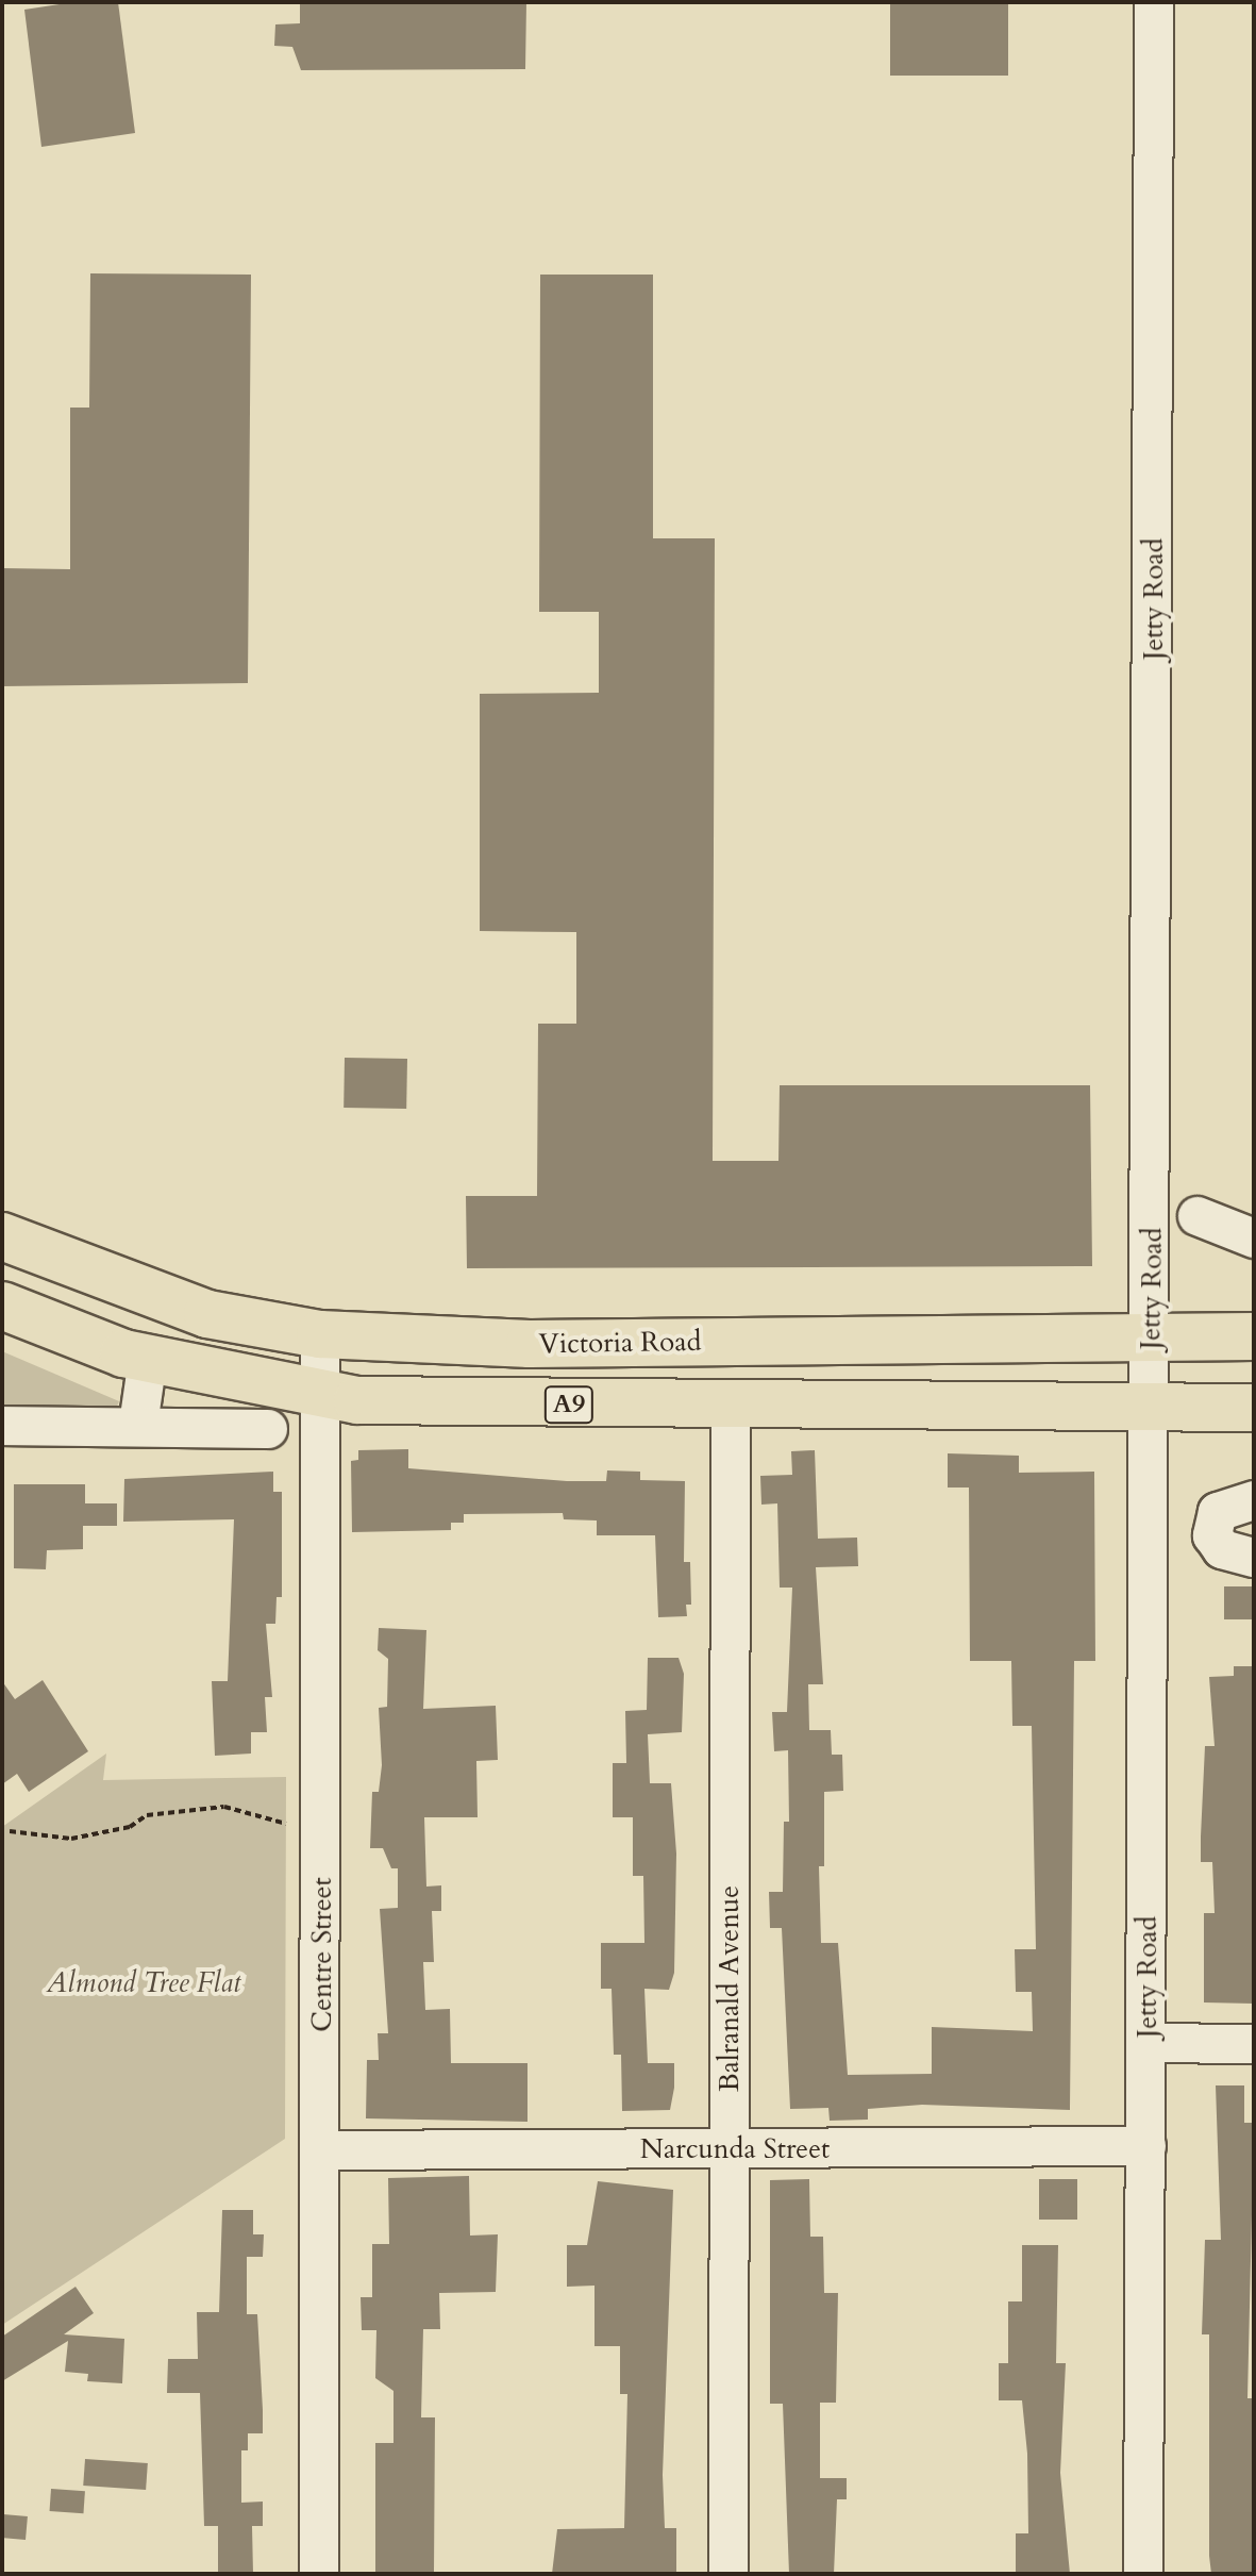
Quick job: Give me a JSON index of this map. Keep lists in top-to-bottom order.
{
  "streets": {
    "highway": ["Victoria Road", "A9"],
    "street": [
      "Jetty Road",
      "Centre Street",
      "Balranald Avenue",
      "Narcunda Street"
    ]
  },
  "crossings": [
    ["Jetty Road", "Victoria Road"],
    ["Jetty Road", "A9"],
    ["Jetty Road", "Narcunda Street"],
    ["Victoria Road", "Centre Street"],
    ["A9", "Centre Street"],
    ["A9", "Balranald Avenue"],
    ["Centre Street", "Narcunda Street"],
    ["Balranald Avenue", "Narcunda Street"]
  ],
  "parks": ["Almond Tree Flat"]
}
